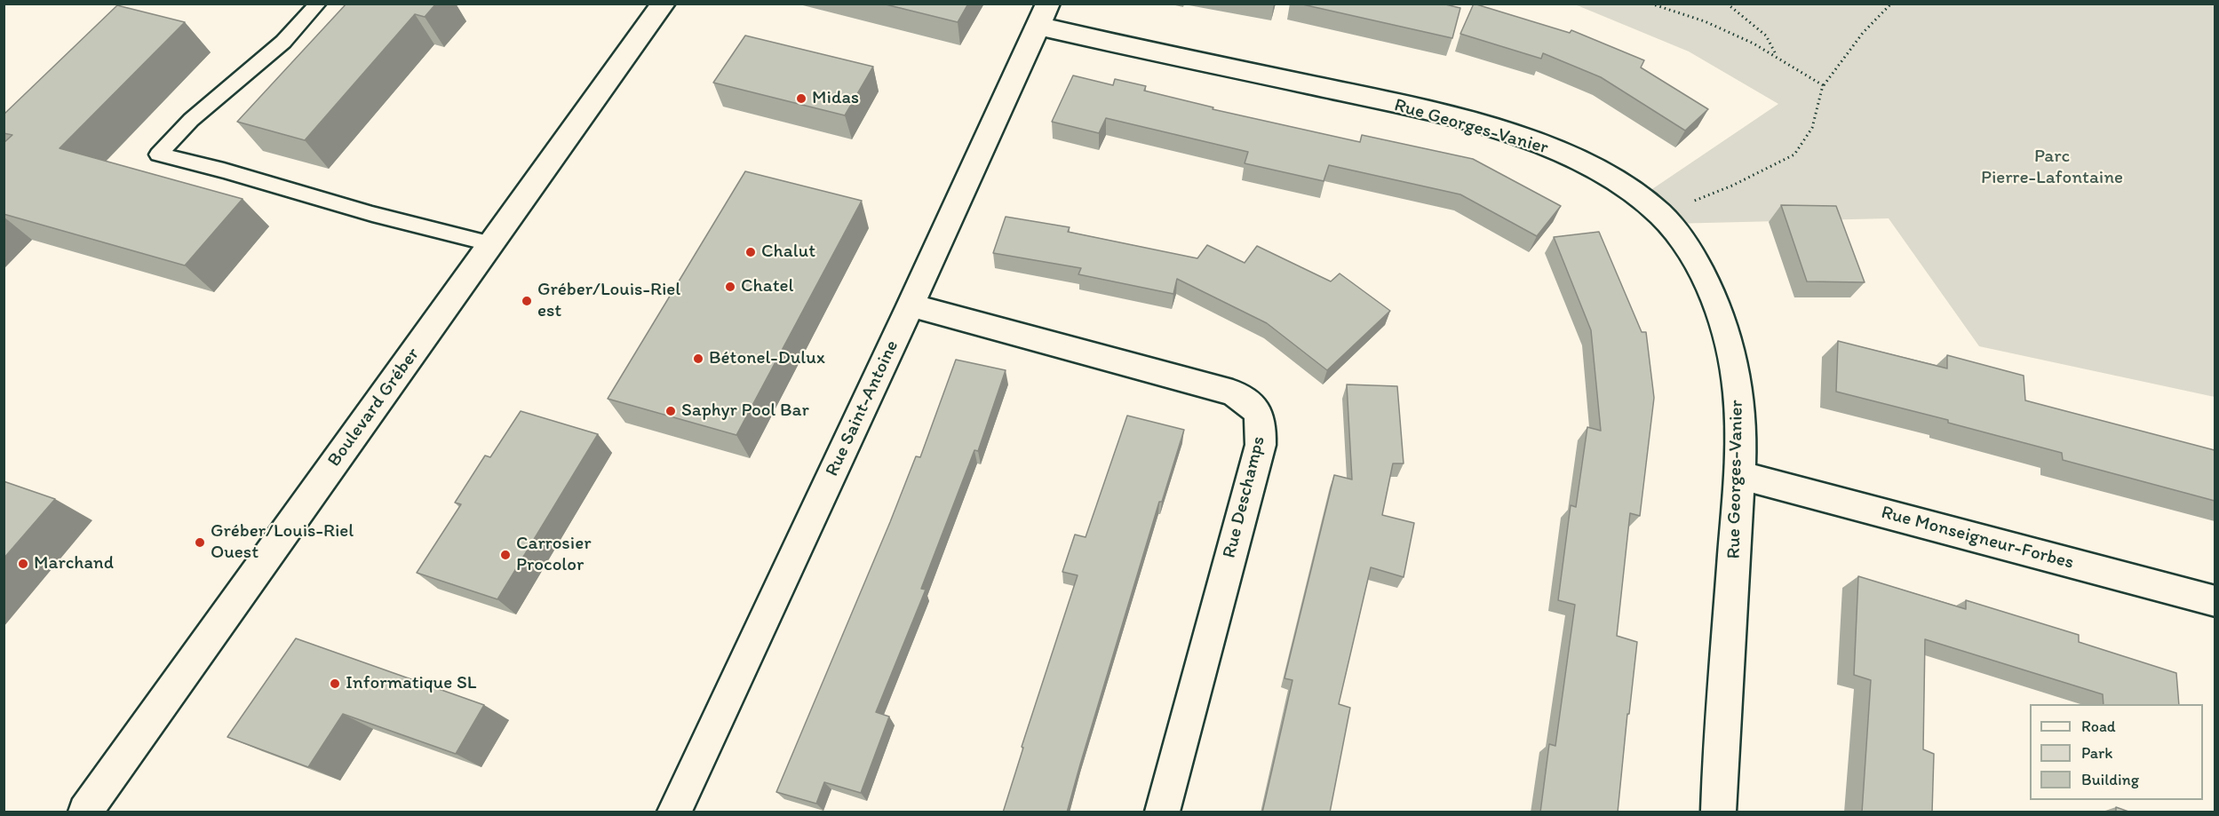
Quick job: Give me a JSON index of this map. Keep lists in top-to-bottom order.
{
  "streets": {
    "street": [
      "Rue Georges-Vanier",
      "Boulevard Gréber",
      "Rue Saint-Antoine",
      "Rue Deschamps",
      "Rue Monseigneur-Forbes"
    ]
  },
  "crossings": [
    ["Rue Georges-Vanier", "Rue Saint-Antoine"],
    ["Rue Georges-Vanier", "Rue Monseigneur-Forbes"],
    ["Rue Saint-Antoine", "Rue Deschamps"]
  ],
  "parks": ["Parc Pierre-Lafontaine"],
  "places": [
    "Midas",
    "Chalut",
    "Chatel",
    "Gréber/Louis-Riel est",
    "Bétonel-Dulux",
    "Saphyr Pool Bar",
    "Gréber/Louis-Riel Ouest",
    "Carrosier Procolor",
    "Marchand",
    "Informatique SL"
  ],
  "legend": ["Road", "Park", "Building"]
}
